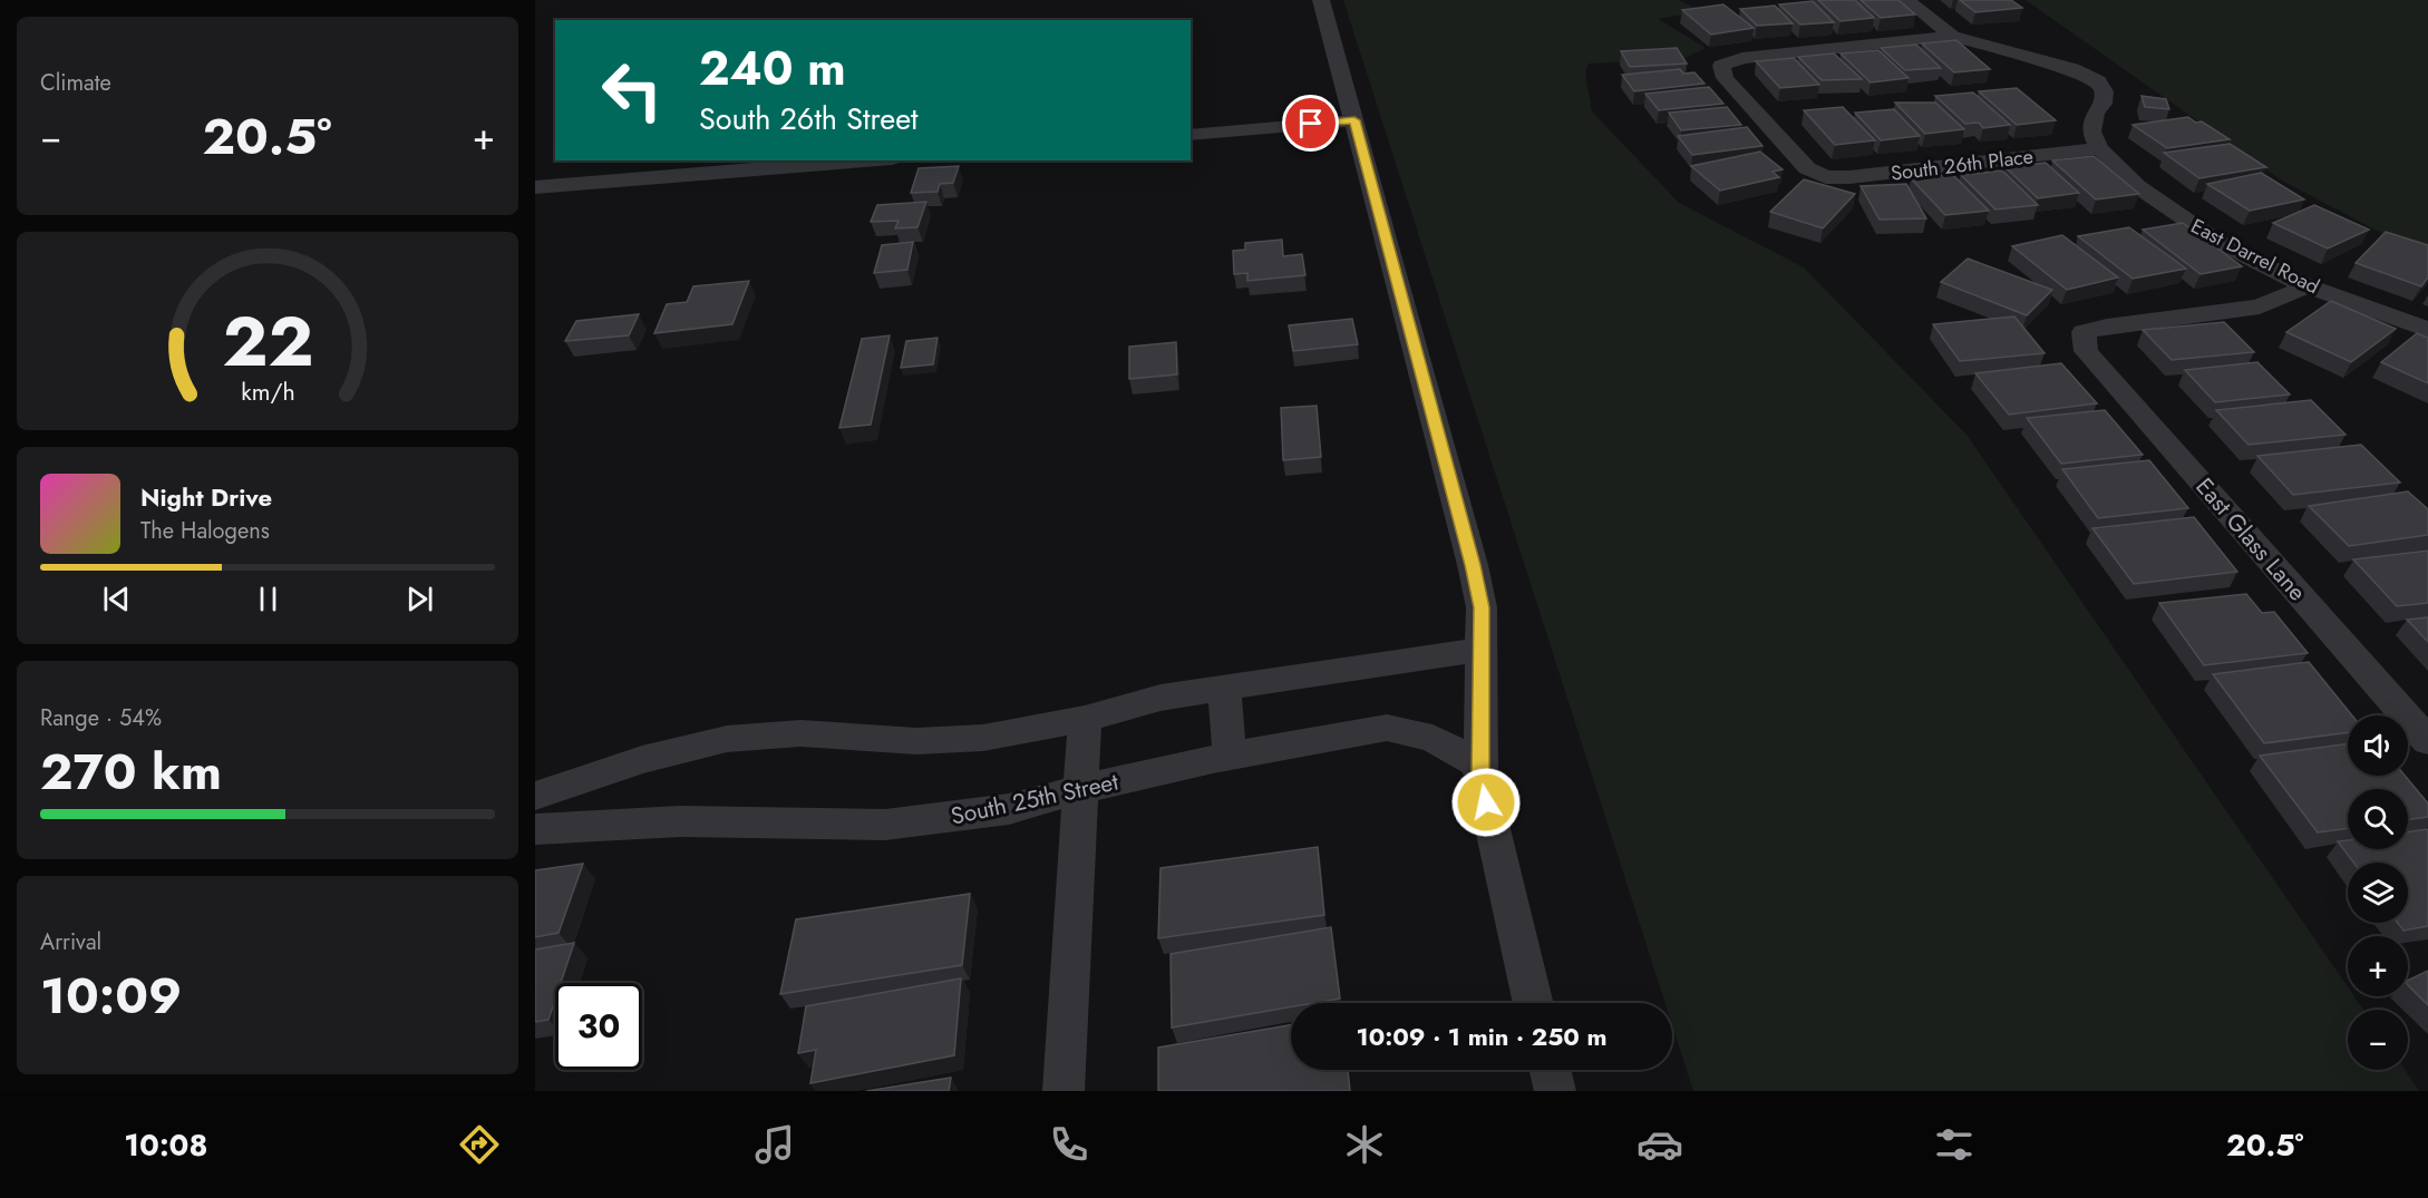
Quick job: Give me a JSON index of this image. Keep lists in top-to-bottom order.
{
  "streets": {
    "street": [
      "South 26th Place",
      "East Darrel Road",
      "East Glass Lane",
      "South 25th Street"
    ]
  },
  "crossings": [
    ["South 26th Place", "East Darrel Road"],
    ["East Darrel Road", "East Glass Lane"]
  ],
  "page": {
    "tile": [
      "Climate",
      ["Range · 54%", "270 km"],
      ["Arrival", "10:09"]
    ],
    "turn": ["240 m", "South 26th Street"],
    "heat": ["−", "20.5°", "+"],
    "song": ["Night Drive", "The Halogens"],
    "map_buttons": ["+", "−"],
    "limit": "30",
    "trip": "10:09 · 1 min · 250 m",
    "tabs": ["10:08", "20.5°"],
    "gauge": ["22", "km/h"]
  }
}
